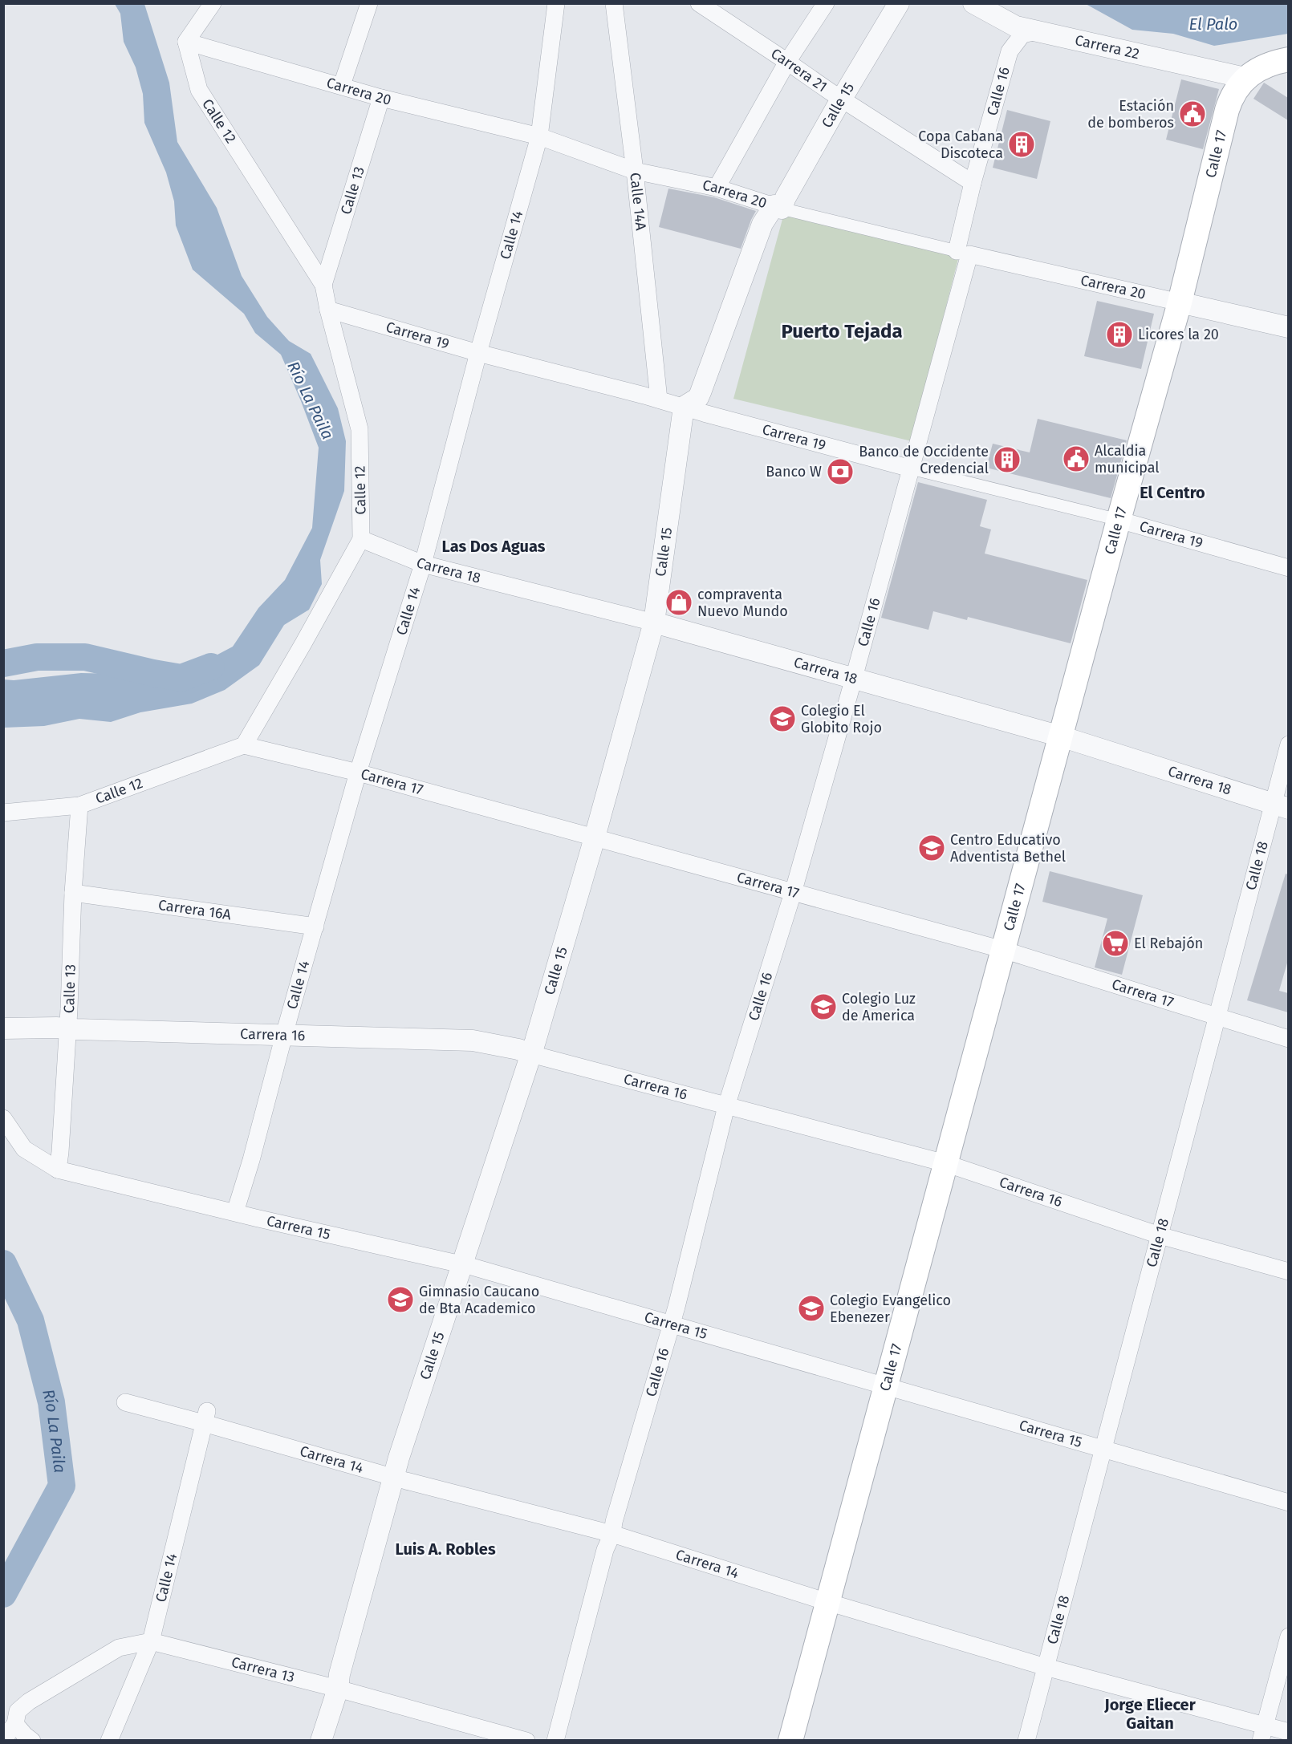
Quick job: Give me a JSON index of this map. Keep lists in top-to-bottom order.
{
  "streets": {
    "main road": ["Calle 17"],
    "street": [
      "Carrera 22",
      "Carrera 21",
      "Carrera 20",
      "Calle 16",
      "Calle 15",
      "Calle 12",
      "Calle 13",
      "Calle 14A",
      "Calle 14",
      "Carrera 19",
      "Carrera 18",
      "Carrera 17",
      "Calle 18",
      "Carrera 16A",
      "Carrera 16",
      "Carrera 15",
      "Carrera 14",
      "Carrera 13"
    ]
  },
  "crossings": [
    ["Carrera 22", "Calle 16"],
    ["Carrera 22", "Calle 17"],
    ["Carrera 21", "Calle 16"],
    ["Carrera 21", "Calle 15"],
    ["Carrera 20", "Calle 16"],
    ["Carrera 20", "Calle 15"],
    ["Carrera 20", "Calle 12"],
    ["Carrera 20", "Calle 17"],
    ["Carrera 20", "Calle 13"],
    ["Carrera 20", "Calle 14A"],
    ["Carrera 20", "Calle 14"],
    ["Calle 16", "Carrera 19"],
    ["Calle 16", "Carrera 18"],
    ["Calle 16", "Carrera 17"],
    ["Calle 16", "Carrera 16"],
    ["Calle 16", "Carrera 15"],
    ["Calle 16", "Carrera 14"],
    ["Calle 15", "Carrera 19"],
    ["Calle 15", "Carrera 18"],
    ["Calle 15", "Carrera 17"],
    ["Calle 15", "Carrera 16"],
    ["Calle 15", "Carrera 15"],
    ["Calle 15", "Carrera 14"],
    ["Calle 15", "Carrera 13"],
    ["Calle 12", "Calle 13"],
    ["Calle 12", "Carrera 19"],
    ["Calle 12", "Carrera 18"],
    ["Calle 12", "Carrera 17"],
    ["Calle 17", "Carrera 19"],
    ["Calle 17", "Carrera 18"],
    ["Calle 17", "Carrera 17"],
    ["Calle 17", "Carrera 16"],
    ["Calle 17", "Carrera 15"],
    ["Calle 17", "Carrera 14"],
    ["Calle 13", "Carrera 16A"],
    ["Calle 13", "Carrera 16"],
    ["Calle 13", "Carrera 15"],
    ["Calle 14A", "Carrera 19"],
    ["Calle 14", "Carrera 19"],
    ["Calle 14", "Carrera 18"],
    ["Calle 14", "Carrera 17"],
    ["Calle 14", "Carrera 16A"],
    ["Calle 14", "Carrera 16"],
    ["Calle 14", "Carrera 15"],
    ["Calle 14", "Carrera 14"],
    ["Calle 14", "Carrera 13"],
    ["Carrera 18", "Calle 18"],
    ["Carrera 17", "Calle 18"],
    ["Calle 18", "Carrera 16"],
    ["Calle 18", "Carrera 15"],
    ["Calle 18", "Carrera 14"]
  ],
  "districts": [
    "Puerto Tejada",
    "El Centro",
    "Las Dos Aguas",
    "Luis A. Robles",
    "Jorge Eliecer Gaitan"
  ],
  "water": ["El Palo", "Río La Paila"],
  "places": {
    "public building": ["Estación de bomberos", "Alcaldia municipal"],
    "building": ["Copa Cabana Discoteca", "Licores la 20", "Banco de Occidente Credencial"],
    "bank": ["Banco W"],
    "shop": ["compraventa Nuevo Mundo"],
    "school or university": [
      "Colegio El Globito Rojo",
      "Centro Educativo Adventista Bethel",
      "Colegio Luz de America",
      "Gimnasio Caucano de Bta Academico",
      "Colegio Evangelico Ebenezer"
    ],
    "supermarket": ["El Rebajón"]
  }
}
